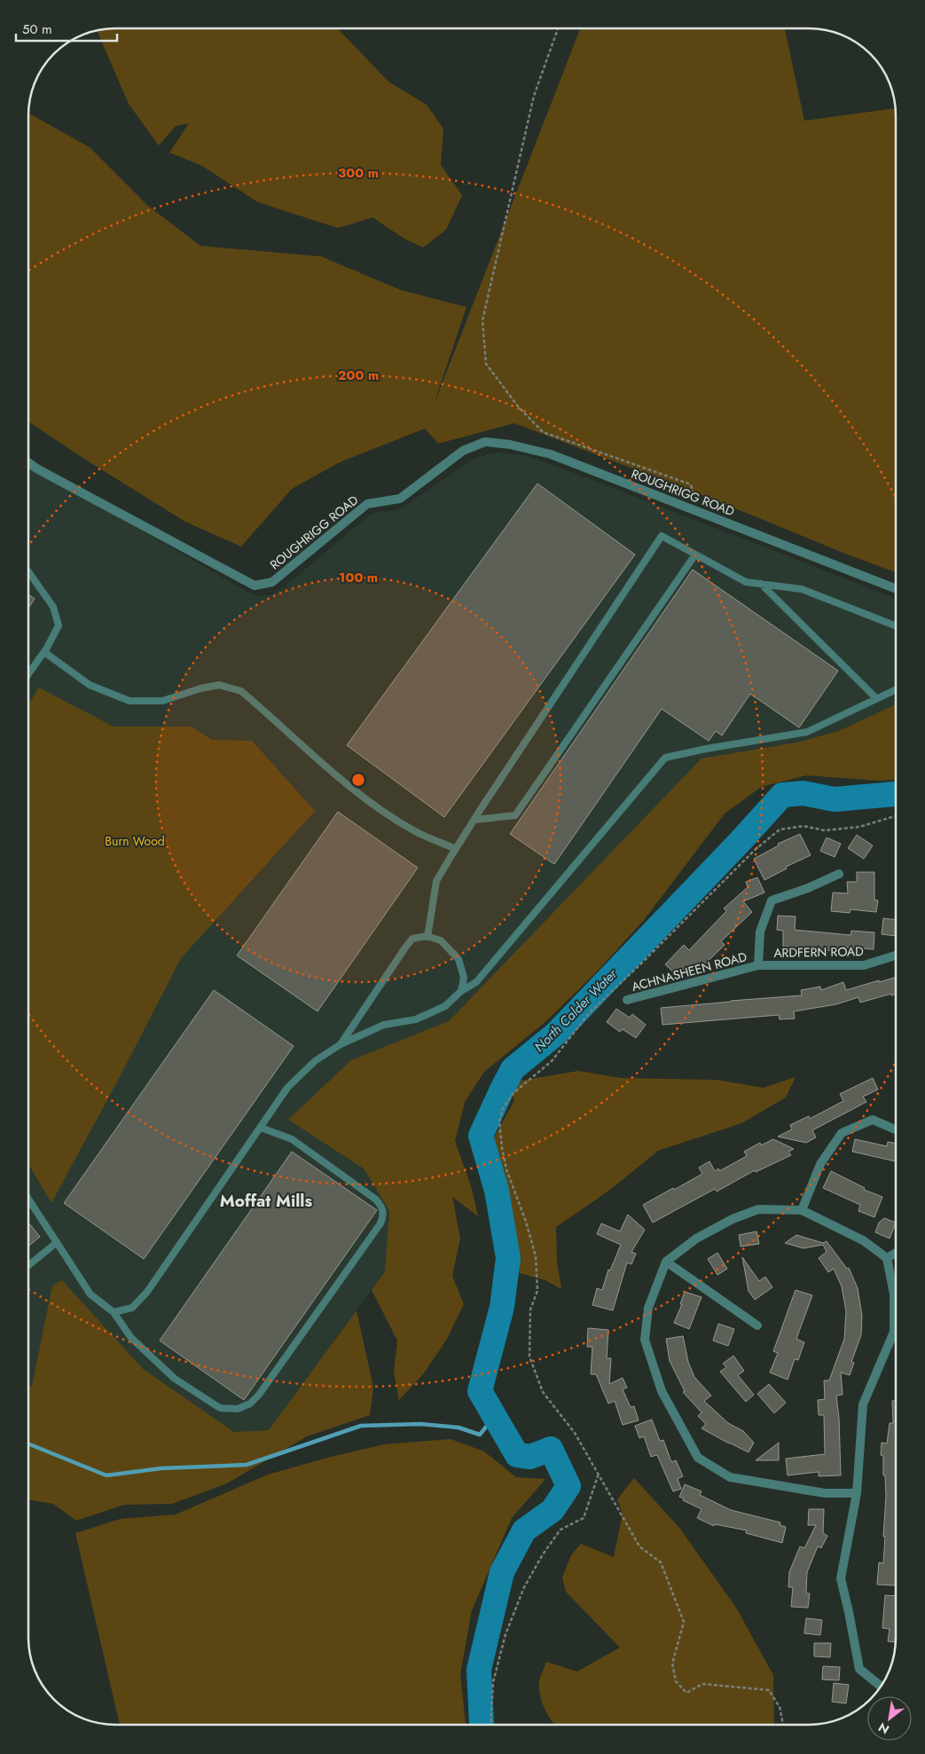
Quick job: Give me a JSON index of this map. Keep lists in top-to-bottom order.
{
  "streets": {
    "street": ["ROUGHRIGG ROAD", "ARDFERN ROAD", "ACHNASHEEN ROAD"]
  },
  "crossings": [
    ["ARDFERN ROAD", "ACHNASHEEN ROAD"]
  ],
  "districts": ["Moffat Mills"],
  "water": ["North Calder Water"],
  "parks": ["Burn Wood"],
  "scale_bar": "50 m",
  "north": "bottom left",
  "rings": ["300 m", "200 m", "100 m"]
}
